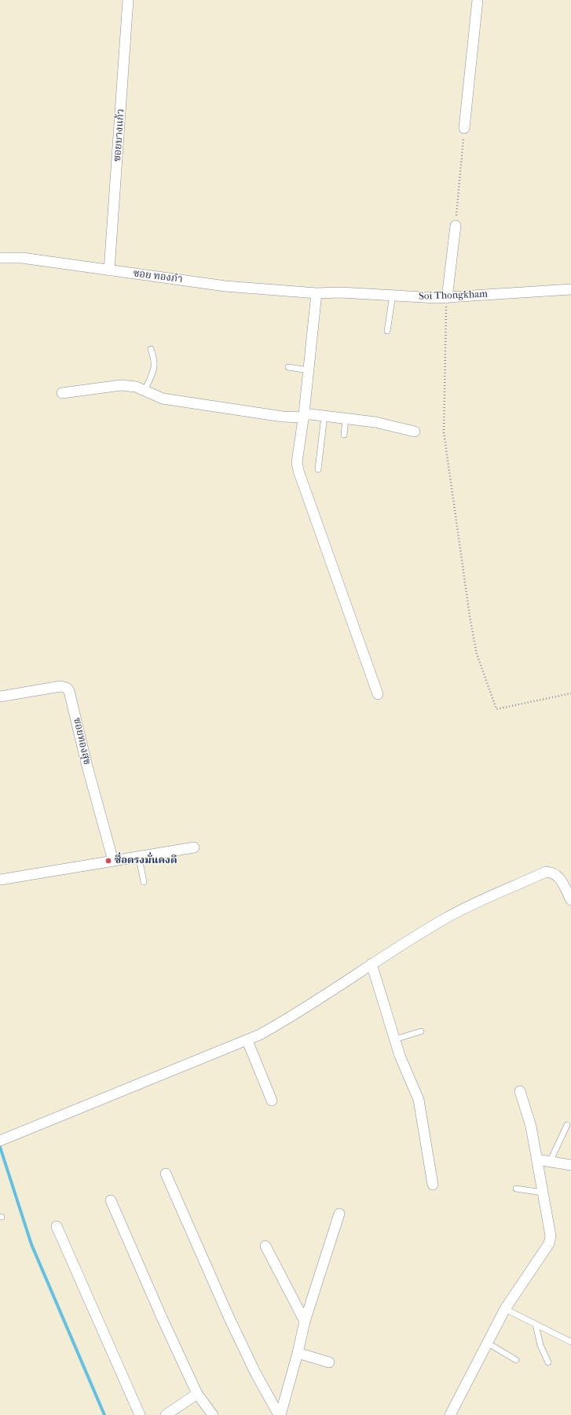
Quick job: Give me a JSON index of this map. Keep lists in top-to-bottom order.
{
  "streets": {
    "street": [
      "ซอยบางแก้ว",
      "ซอย ทองภํา",
      "Soi Thongkham",
      "ซอยทองสุข"
    ]
  },
  "crossings": [
    ["ซอยบางแก้ว", "ซอย ทองภํา"],
    ["ซอย ทองภํา", "Soi Thongkham"]
  ],
  "places": ["ซื่อตรงมั่นคงดี"]
}
